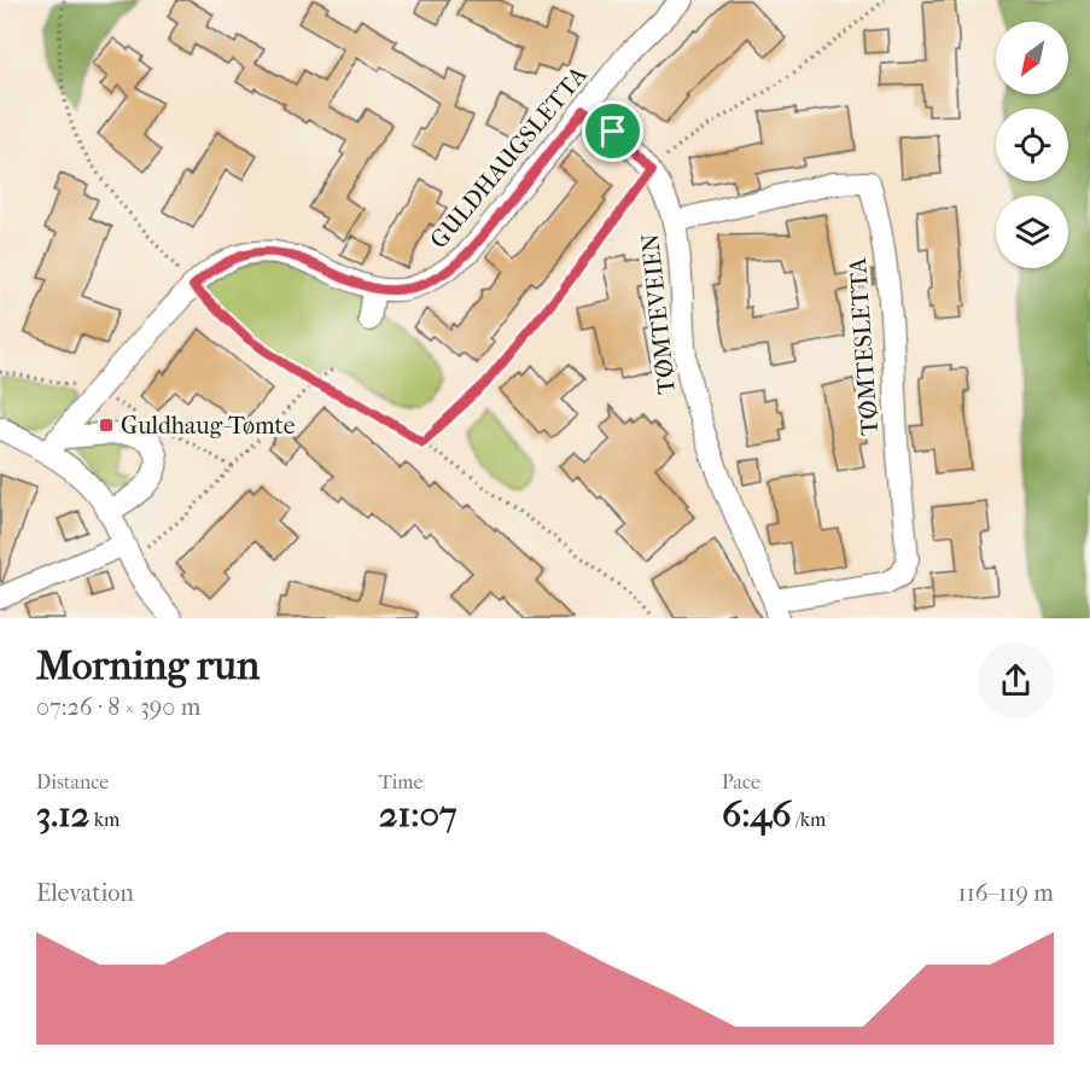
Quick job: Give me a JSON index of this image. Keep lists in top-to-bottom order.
{
  "streets": {
    "street": ["GULDHAUGSLETTA", "TØMTEVEIEN", "TØMTESLETTA"]
  },
  "crossings": [
    ["GULDHAUGSLETTA", "TØMTEVEIEN"],
    ["TØMTEVEIEN", "TØMTESLETTA"]
  ],
  "places": {
    "transit": ["Guldhaug-Tømte"]
  },
  "north": "bottom left",
  "page": {
    "heading": ["Morning run", "07:26 · 8 × 390 m"],
    "stats": [
      ["Distance", "3.12 km"],
      ["Time", "21:07"],
      ["Pace", "6:46 /km"]
    ],
    "chart": ["Elevation", "116–119 m"]
  }
}
